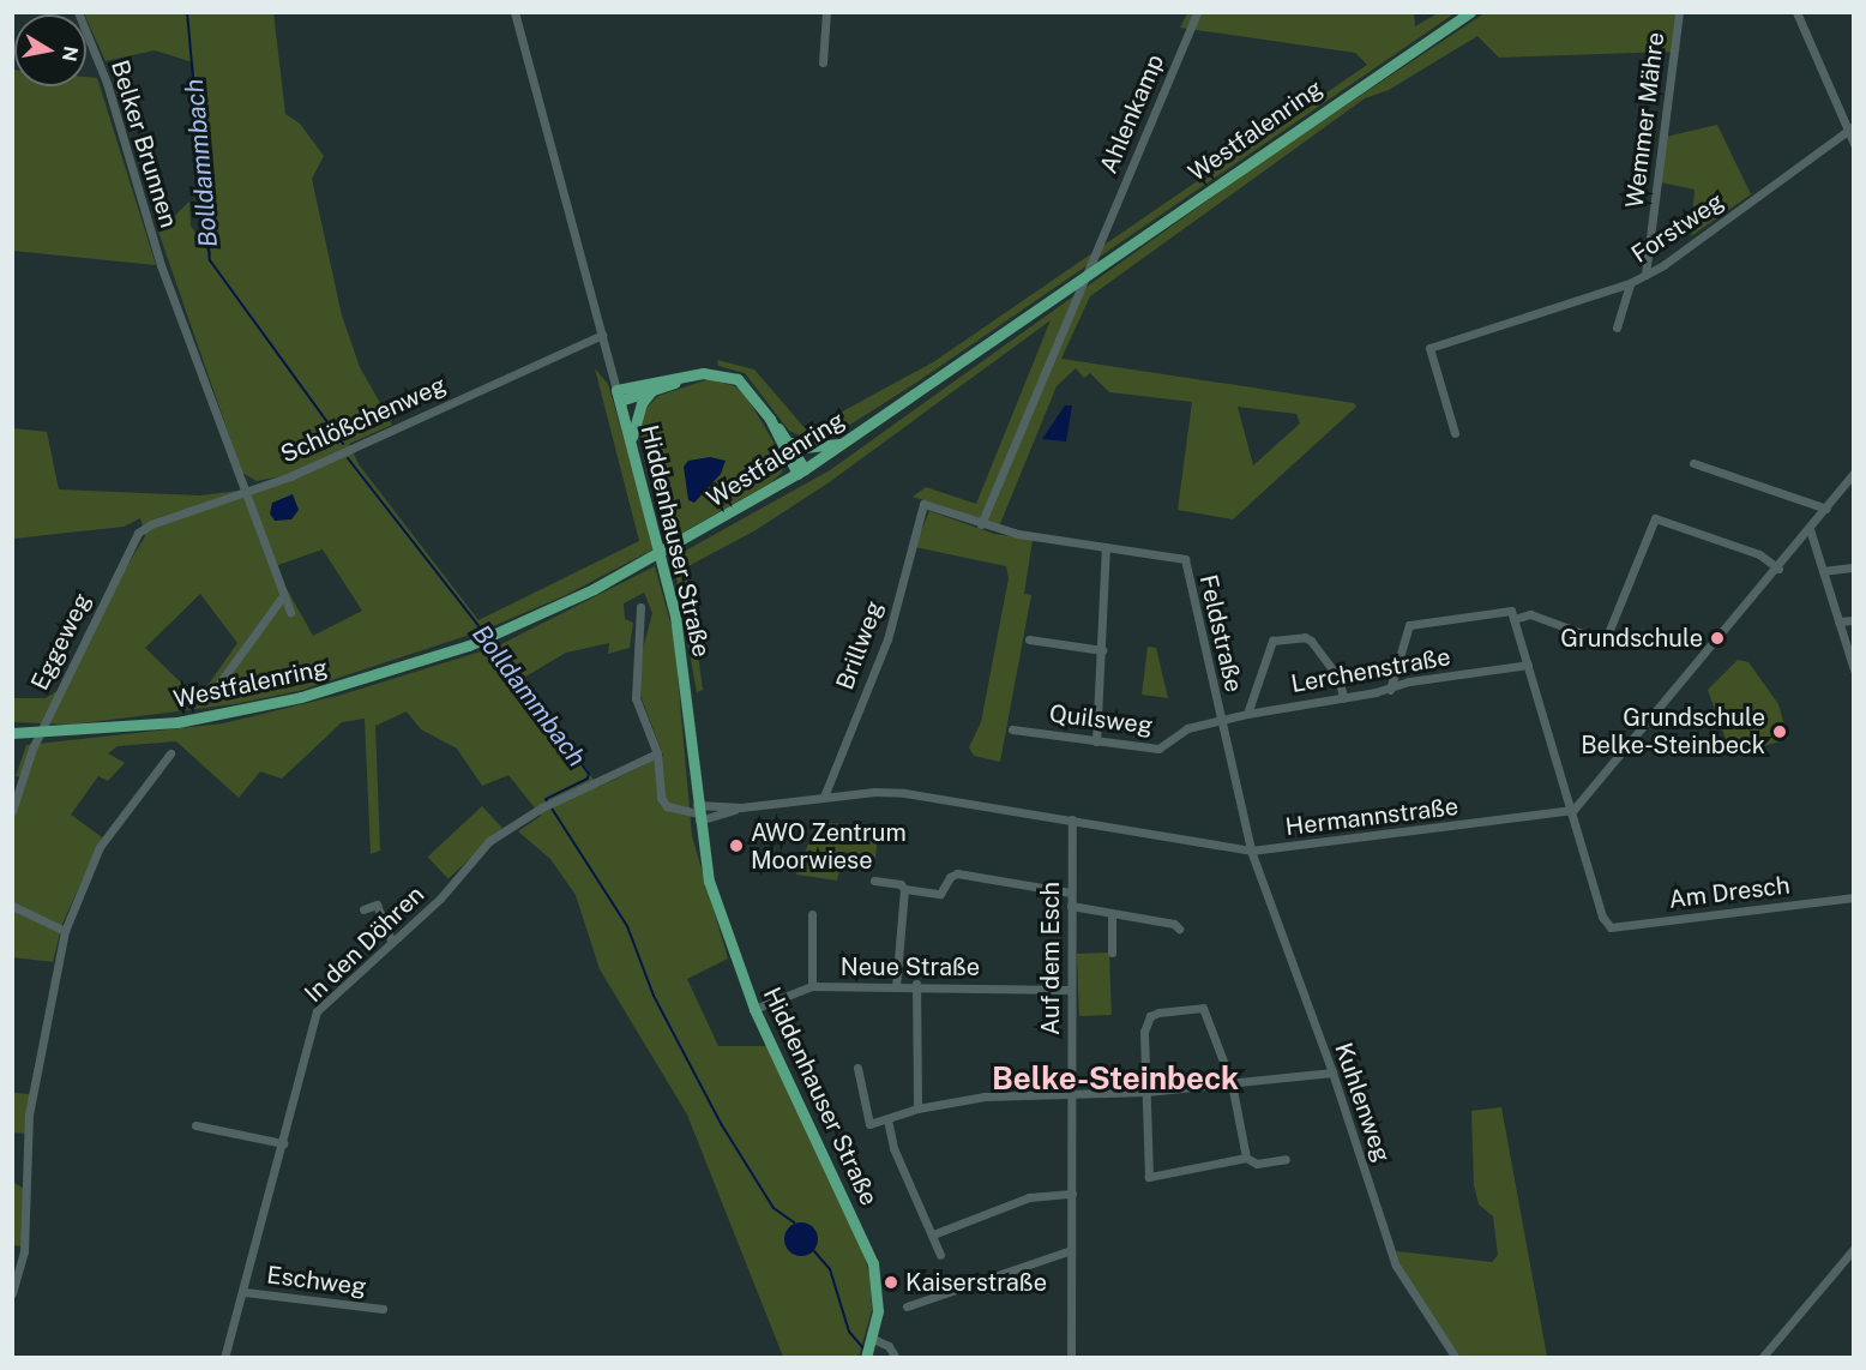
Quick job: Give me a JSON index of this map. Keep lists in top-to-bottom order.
{
  "streets": {
    "main road": ["Westfalenring", "Hiddenhauser Straße"],
    "street": [
      "Ahlenkamp",
      "Wemmer Mähre",
      "Belker Brunnen",
      "Forstweg",
      "Schlößchenweg",
      "Feldstraße",
      "Eggeweg",
      "Brillweg",
      "Lerchenstraße",
      "Quilsweg",
      "Hermannstraße",
      "Am Dresch",
      "In den Döhren",
      "Auf dem Esch",
      "Neue Straße",
      "Kuhlenweg",
      "Eschweg"
    ]
  },
  "crossings": [
    ["Ahlenkamp", "Feldstraße"],
    ["Wemmer Mähre", "Forstweg"],
    ["Belker Brunnen", "Schlößchenweg"],
    ["Schlößchenweg", "Hiddenhauser Straße"],
    ["Schlößchenweg", "Eggeweg"],
    ["Hiddenhauser Straße", "Hermannstraße"],
    ["Hiddenhauser Straße", "In den Döhren"],
    ["Hiddenhauser Straße", "Neue Straße"],
    ["Feldstraße", "Brillweg"],
    ["Feldstraße", "Lerchenstraße"],
    ["Feldstraße", "Quilsweg"],
    ["Feldstraße", "Hermannstraße"],
    ["Feldstraße", "Kuhlenweg"],
    ["Brillweg", "Hermannstraße"],
    ["Lerchenstraße", "Quilsweg"],
    ["Hermannstraße", "Am Dresch"],
    ["Hermannstraße", "Auf dem Esch"],
    ["Hermannstraße", "Kuhlenweg"],
    ["In den Döhren", "Eschweg"],
    ["Auf dem Esch", "Neue Straße"]
  ],
  "districts": ["Belke-Steinbeck"],
  "water": ["Bolldammbach"],
  "places": [
    "Grundschule",
    "Grundschule Belke-Steinbeck",
    "AWO Zentrum Moorwiese",
    "Kaiserstraße"
  ],
  "north": "right"
}
